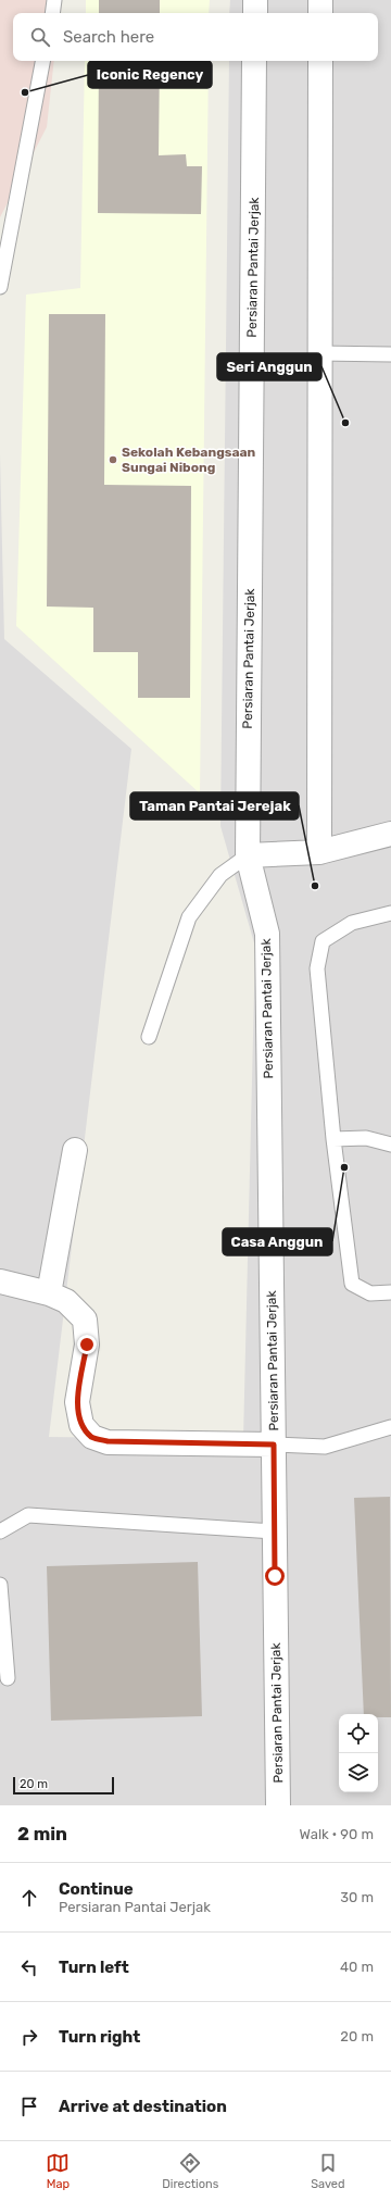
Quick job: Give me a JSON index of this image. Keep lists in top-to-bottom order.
{
  "streets": {
    "street": ["Persiaran Pantai Jerjak"]
  },
  "places": [
    "Iconic Regency",
    "Seri Anggun",
    "Sekolah Kebangsaan Sungai Nibong",
    "Taman Pantai Jerejak",
    "Casa Anggun"
  ],
  "scale_bar": "20 m",
  "page": {
    "search": "Search here",
    "scale": "20 m",
    "heading": ["2 min", "Walk · 90 m"],
    "list": [
      ["Continue", "Persiaran Pantai Jerjak", "30 m"],
      ["Turn left", "40 m"],
      ["Turn right", "20 m"],
      "Arrive at destination"
    ],
    "nav": ["Map", "Directions", "Saved"]
  }
}
